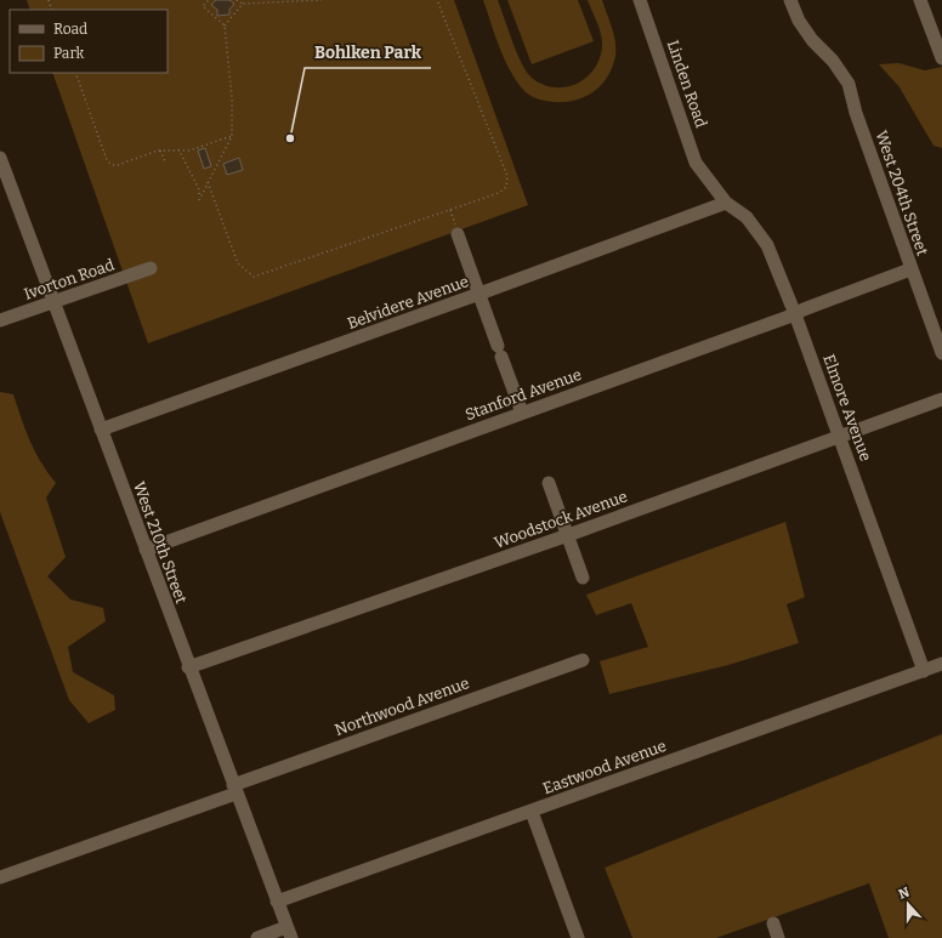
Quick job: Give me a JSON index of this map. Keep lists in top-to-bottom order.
{
  "streets": {
    "street": [
      "Linden Road",
      "West 204th Street",
      "Ivorton Road",
      "Belvidere Avenue",
      "Stanford Avenue",
      "Elmore Avenue",
      "Woodstock Avenue",
      "West 210th Street",
      "Northwood Avenue",
      "Eastwood Avenue"
    ]
  },
  "crossings": [
    ["Linden Road", "Elmore Avenue"],
    ["West 204th Street", "Stanford Avenue"],
    ["Ivorton Road", "West 210th Street"],
    ["Belvidere Avenue", "Elmore Avenue"],
    ["Belvidere Avenue", "West 210th Street"],
    ["Stanford Avenue", "Elmore Avenue"],
    ["Stanford Avenue", "West 210th Street"],
    ["Elmore Avenue", "Woodstock Avenue"],
    ["Elmore Avenue", "Eastwood Avenue"],
    ["Woodstock Avenue", "West 210th Street"],
    ["West 210th Street", "Northwood Avenue"],
    ["West 210th Street", "Eastwood Avenue"]
  ],
  "places": ["Bohlken Park"],
  "legend": ["Road", "Park"],
  "north": "top"
}
